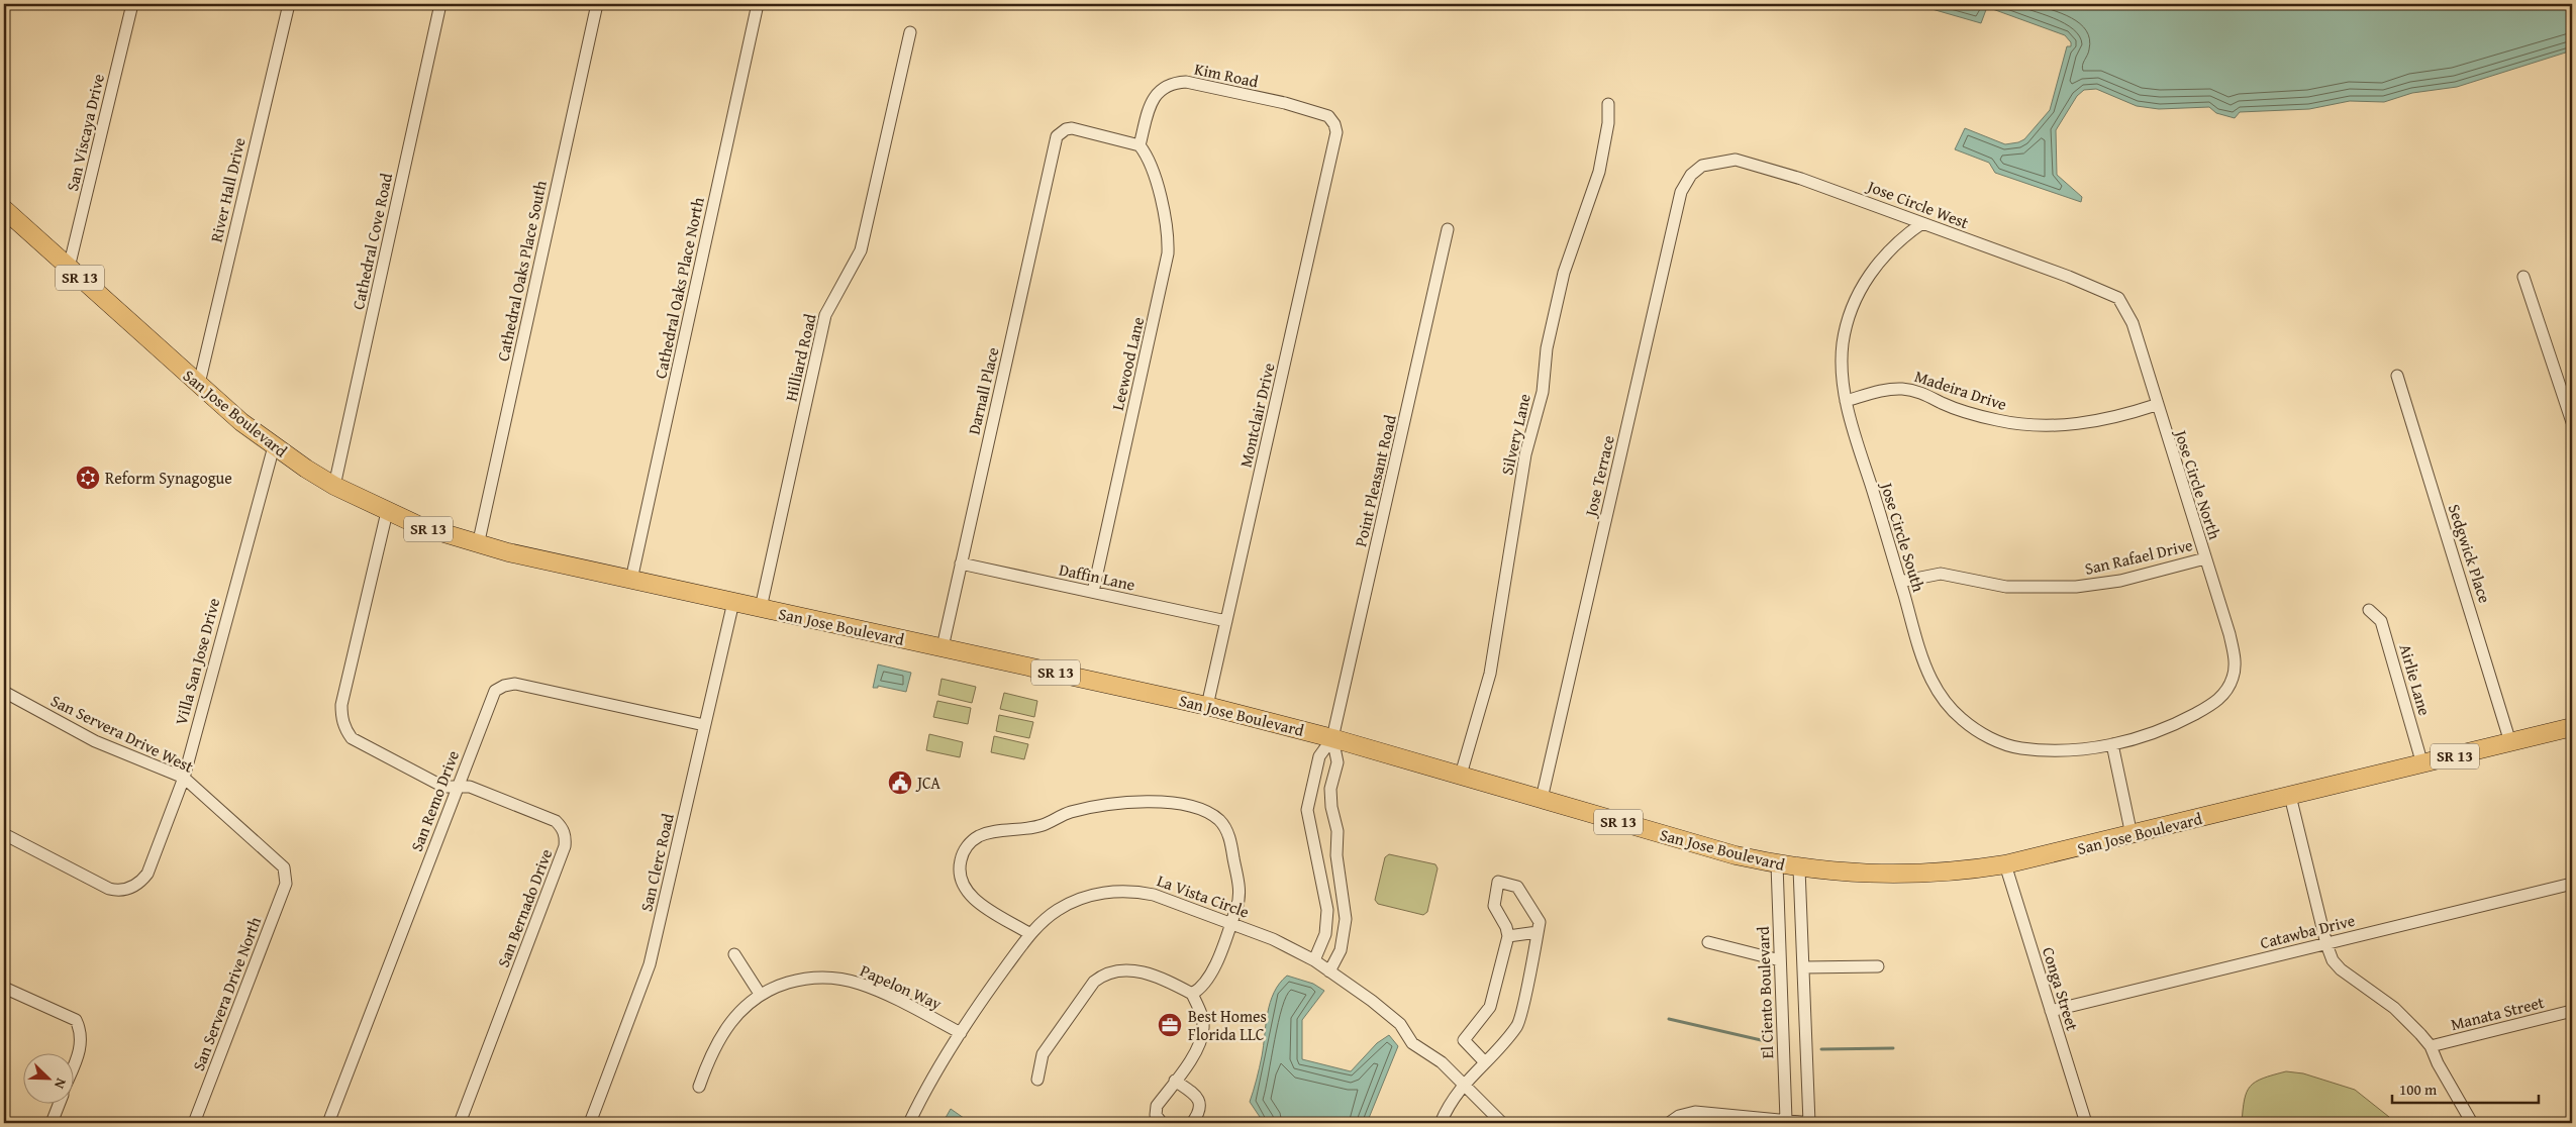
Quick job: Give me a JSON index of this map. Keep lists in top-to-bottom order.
{
  "streets": {
    "main road": ["SR 13", "San Jose Boulevard"],
    "street": [
      "Kim Road",
      "San Viscaya Drive",
      "River Hall Drive",
      "Jose Circle West",
      "Cathedral Cove Road",
      "Cathedral Oaks Place South",
      "Cathedral Oaks Place North",
      "Hilliard Road",
      "Leewood Lane",
      "Madeira Drive",
      "Darnall Place",
      "Montclair Drive",
      "Silvery Lane",
      "Jose Terrace",
      "Point Pleasant Road",
      "Jose Circle North",
      "Jose Circle South",
      "Sedgwick Place",
      "San Rafael Drive",
      "Daffin Lane",
      "Villa San Jose Drive",
      "Airlie Lane",
      "San Servera Drive West",
      "San Remo Drive",
      "San Clerc Road",
      "La Vista Circle",
      "San Bernado Drive",
      "Catawba Drive",
      "Papelon Way",
      "Conga Street",
      "El Ciento Boulevard",
      "San Servera Drive North",
      "Manata Street"
    ]
  },
  "crossings": [
    ["Kim Road", "Leewood Lane"],
    ["Kim Road", "Darnall Place"],
    ["Kim Road", "Montclair Drive"],
    ["San Viscaya Drive", "San Jose Boulevard"],
    ["River Hall Drive", "San Jose Boulevard"],
    ["Jose Circle West", "Jose Terrace"],
    ["Jose Circle West", "Jose Circle North"],
    ["Jose Circle West", "Jose Circle South"],
    ["Cathedral Cove Road", "San Jose Boulevard"],
    ["Cathedral Oaks Place South", "San Jose Boulevard"],
    ["Cathedral Oaks Place North", "San Jose Boulevard"],
    ["Hilliard Road", "San Jose Boulevard"],
    ["Leewood Lane", "Darnall Place"],
    ["Leewood Lane", "Daffin Lane"],
    ["Madeira Drive", "Jose Circle North"],
    ["Madeira Drive", "Jose Circle South"],
    ["Darnall Place", "San Jose Boulevard"],
    ["Darnall Place", "Daffin Lane"],
    ["San Jose Boulevard", "Montclair Drive"],
    ["San Jose Boulevard", "Silvery Lane"],
    ["San Jose Boulevard", "Jose Terrace"],
    ["San Jose Boulevard", "Point Pleasant Road"],
    ["San Jose Boulevard", "Sedgwick Place"],
    ["San Jose Boulevard", "Villa San Jose Drive"],
    ["San Jose Boulevard", "Airlie Lane"],
    ["San Jose Boulevard", "San Clerc Road"],
    ["San Jose Boulevard", "San Bernado Drive"],
    ["San Jose Boulevard", "Conga Street"],
    ["San Jose Boulevard", "El Ciento Boulevard"],
    ["Montclair Drive", "Daffin Lane"],
    ["Point Pleasant Road", "La Vista Circle"],
    ["Jose Circle North", "Jose Circle South"],
    ["Jose Circle North", "San Rafael Drive"],
    ["Jose Circle South", "San Rafael Drive"],
    ["Villa San Jose Drive", "San Servera Drive West"],
    ["San Servera Drive West", "San Servera Drive North"],
    ["San Remo Drive", "San Clerc Road"],
    ["San Remo Drive", "San Bernado Drive"],
    ["La Vista Circle", "Papelon Way"],
    ["Catawba Drive", "Conga Street"]
  ],
  "places": {
    "synagogue": ["Reform Synagogue"],
    "public building": ["JCA"],
    "office": ["Best Homes Florida LLC"]
  },
  "scale_bar": "100 m",
  "north": "bottom right"
}
